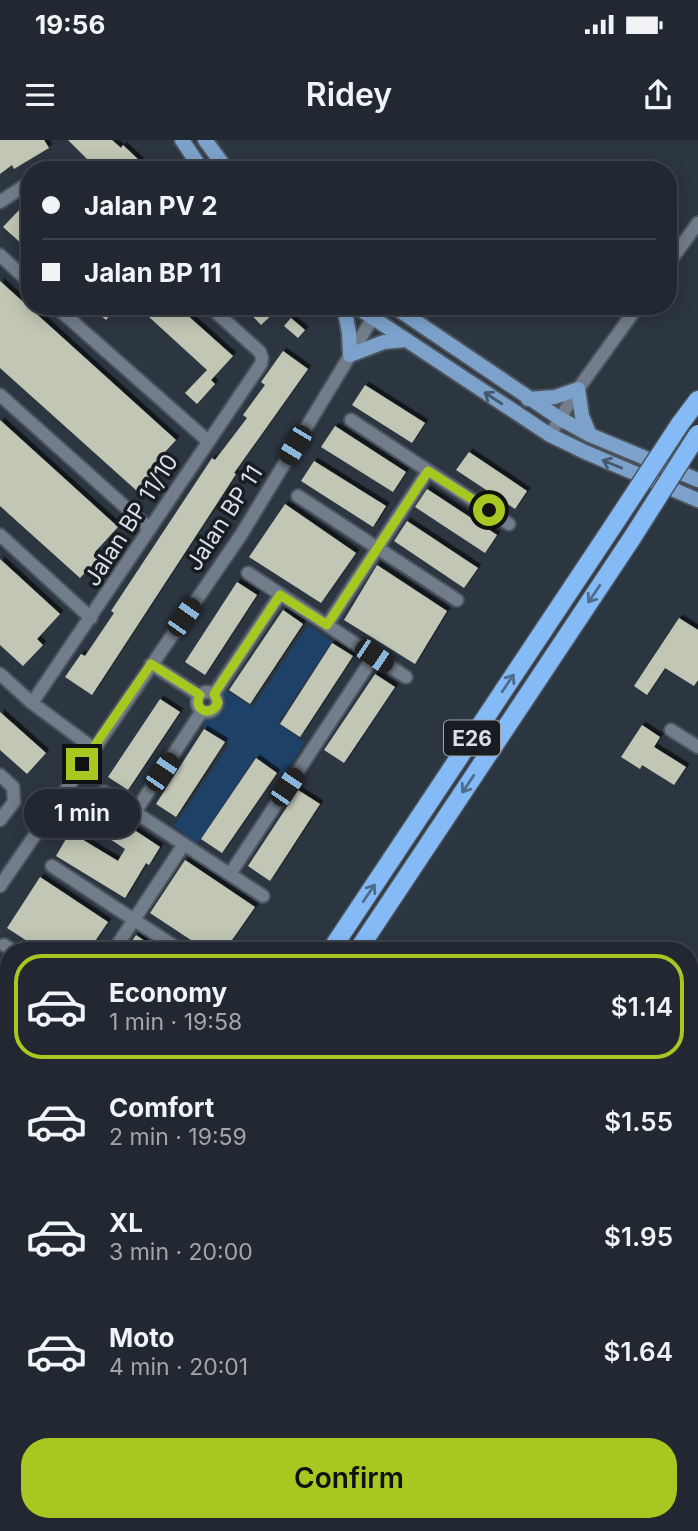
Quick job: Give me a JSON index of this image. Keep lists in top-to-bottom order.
{
  "streets": {
    "highway": ["E26"],
    "street": ["Jalan BP 11", "Jalan BP 11/10"]
  },
  "page": {
    "status": "19:56",
    "header": "Ridey",
    "banner": ["Jalan PV 2", "Jalan BP 11"],
    "bubble": "1 min",
    "list": [
      {
        "name": "Economy",
        "note": "1 min · 19:58",
        "value": "$1.14"
      },
      {
        "name": "Comfort",
        "note": "2 min · 19:59",
        "value": "$1.55"
      },
      {
        "name": "XL",
        "note": "3 min · 20:00",
        "value": "$1.95"
      },
      {
        "name": "Moto",
        "note": "4 min · 20:01",
        "value": "$1.64"
      }
    ],
    "buttons": "Confirm"
  }
}
